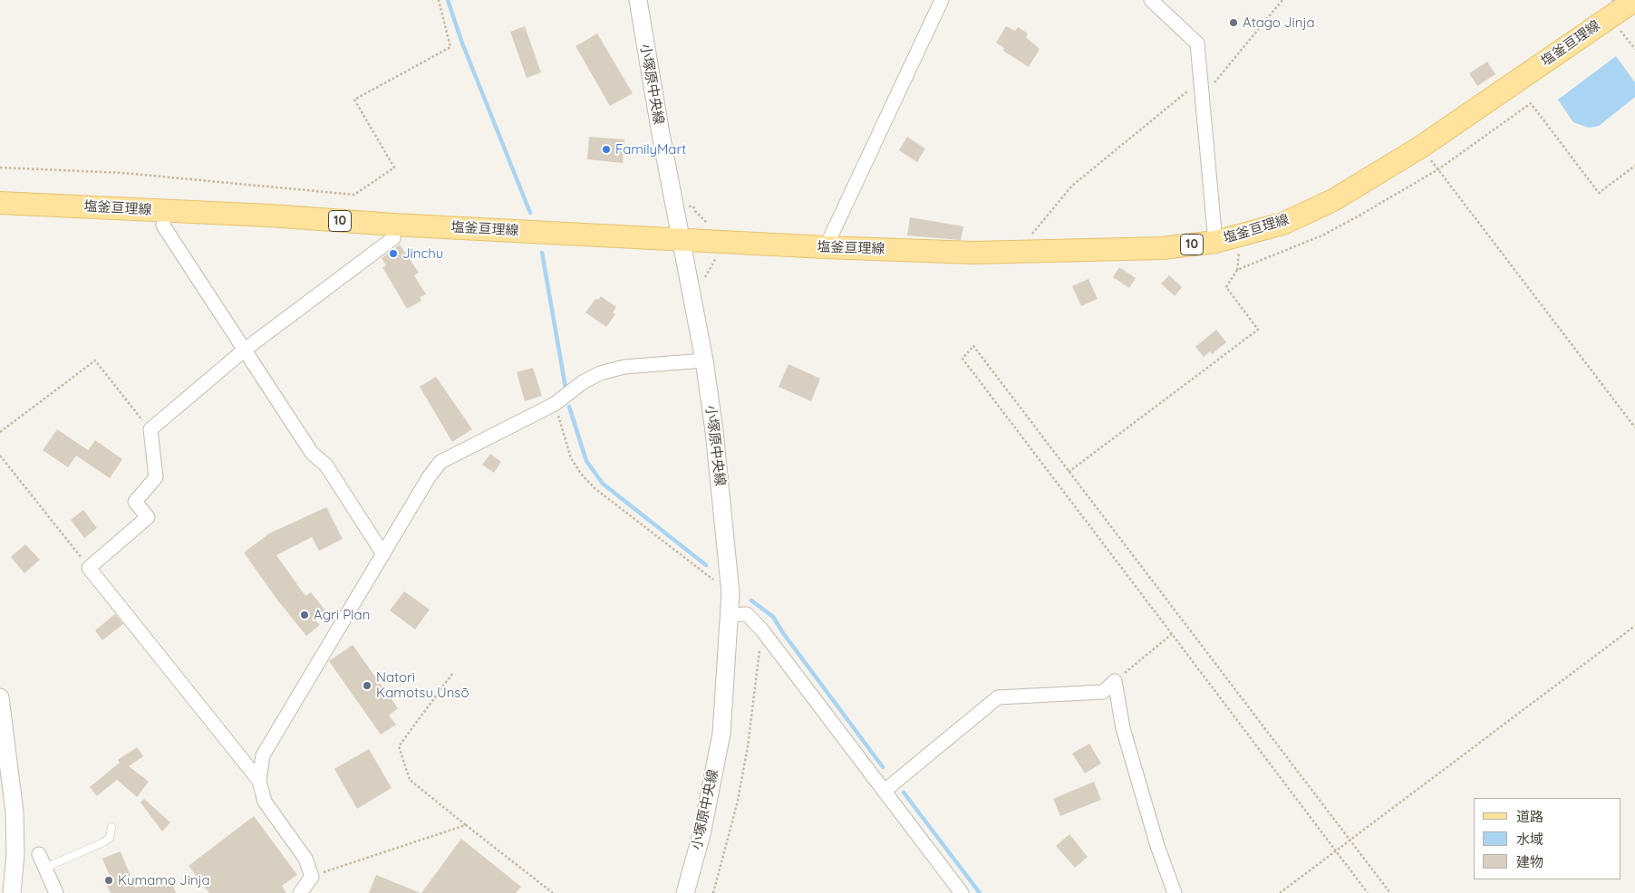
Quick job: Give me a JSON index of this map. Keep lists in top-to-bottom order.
{
  "streets": {
    "main road": ["塩釜亘理線", "10"],
    "street": ["小塚原中央線"]
  },
  "crossings": [
    ["塩釜亘理線", "小塚原中央線"]
  ],
  "places": [
    "Atago Jinja",
    "FamilyMart",
    "Jinchu",
    "Agri Plan",
    "Natori Kamotsu Unsō",
    "Kumamo Jinja"
  ],
  "legend": ["道路", "水域", "建物"]
}
